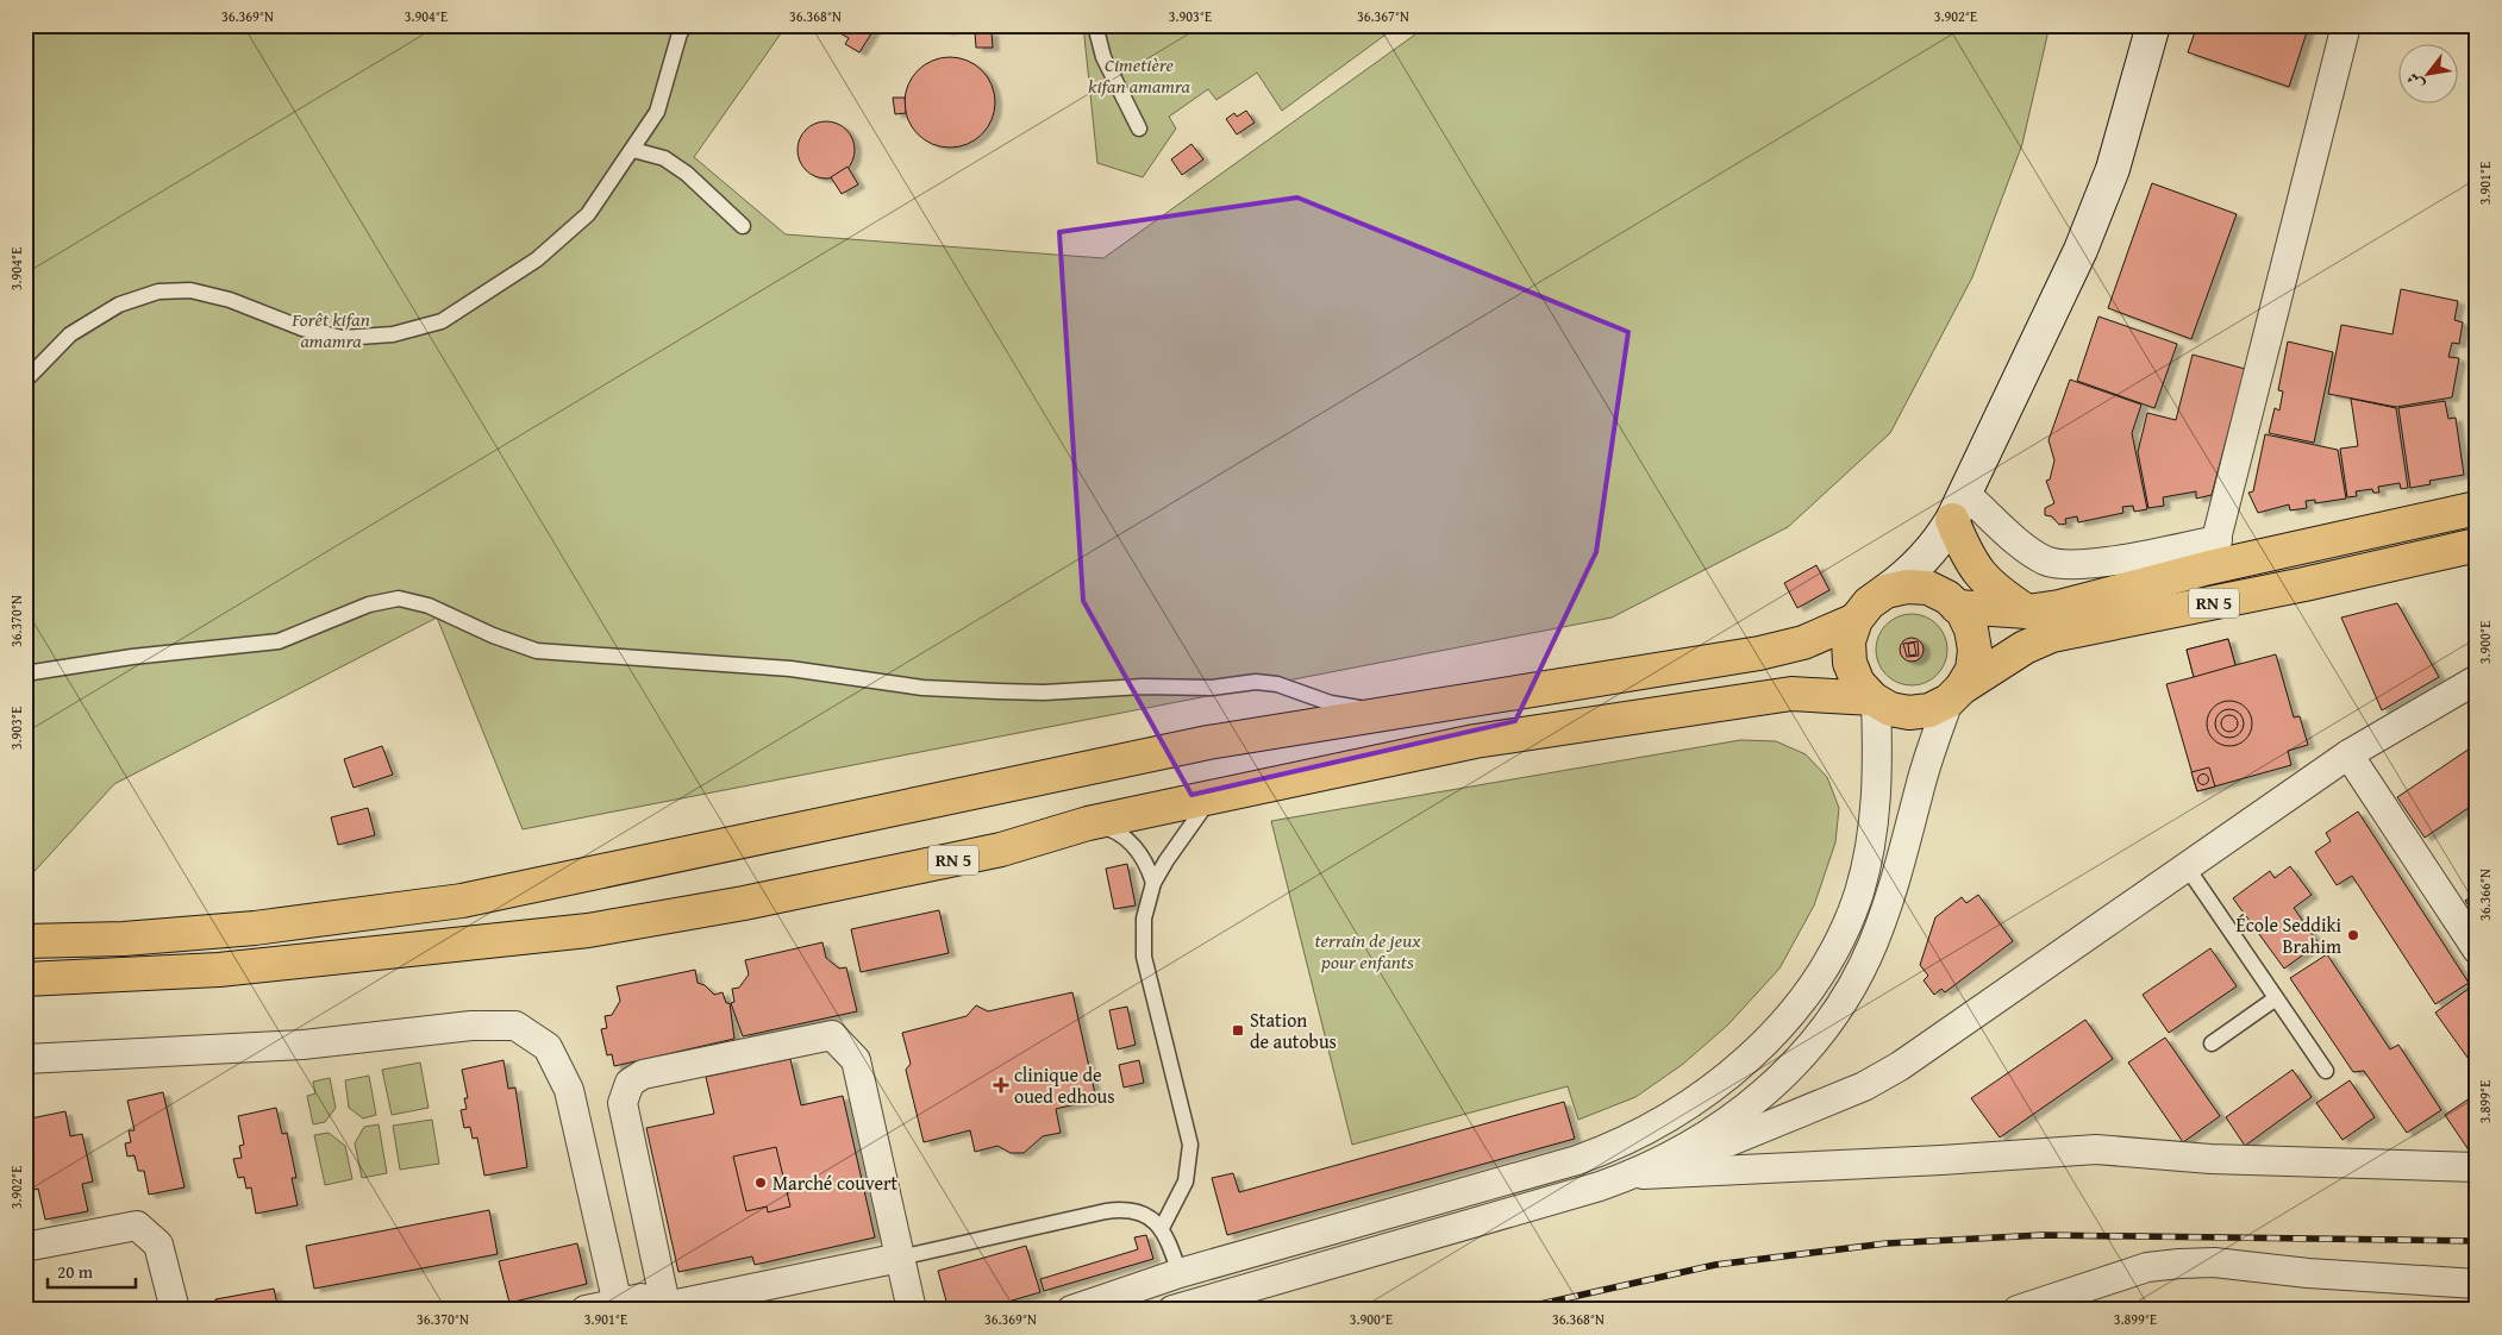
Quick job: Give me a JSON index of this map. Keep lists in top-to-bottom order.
{
  "streets": {
    "main road": ["RN 5"]
  },
  "parks": ["Cimetière kifan amamra", "Forêt kifan amamra", "terrain de jeux pour enfants"],
  "places": {
    "other": ["École Seddiki Brahim", "Marché couvert"],
    "transit": ["Station de autobus"],
    "health": ["clinique de oued edhous"]
  },
  "scale_bar": "20 m",
  "north": "bottom left",
  "coordinates": [
    "36.369°N",
    "3.904°E",
    "36.368°N",
    "3.903°E",
    "36.367°N",
    "3.902°E",
    "3.901°E",
    "36.370°N",
    "3.900°E",
    "36.366°N",
    "3.899°E"
  ]
}
